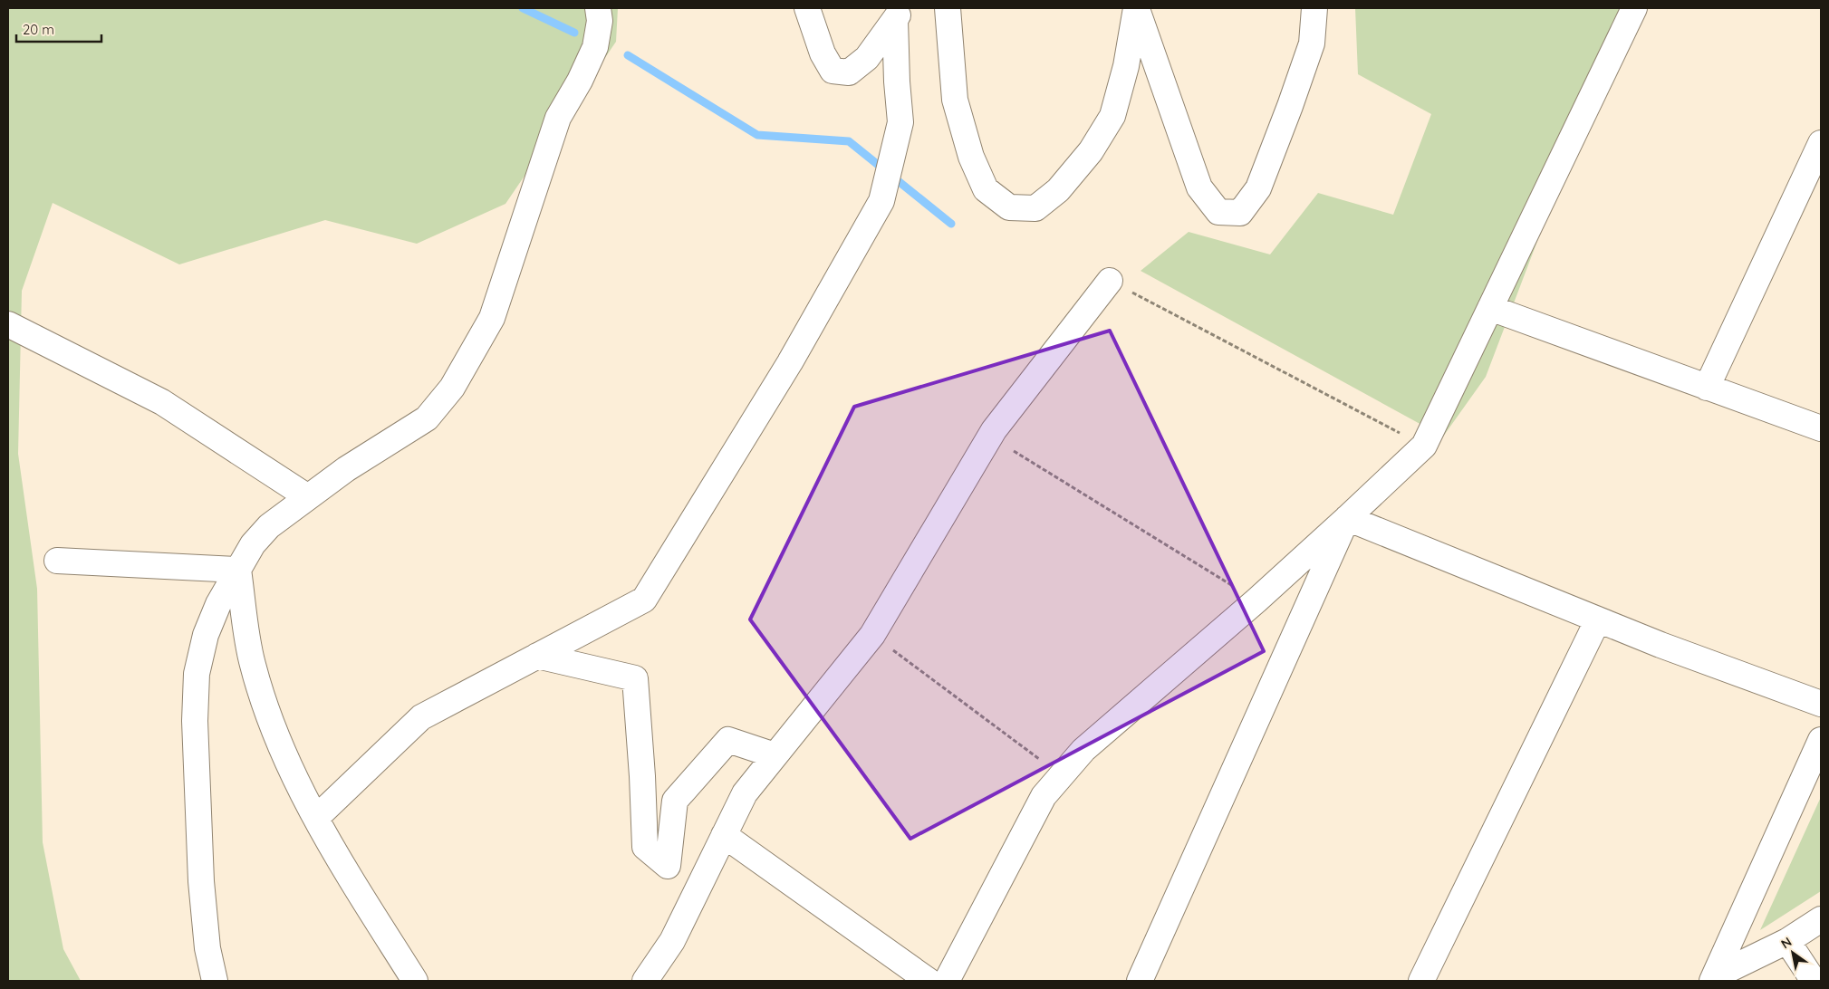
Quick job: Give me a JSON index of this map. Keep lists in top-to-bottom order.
{
  "scale_bar": "20 m",
  "north": "top left"
}
